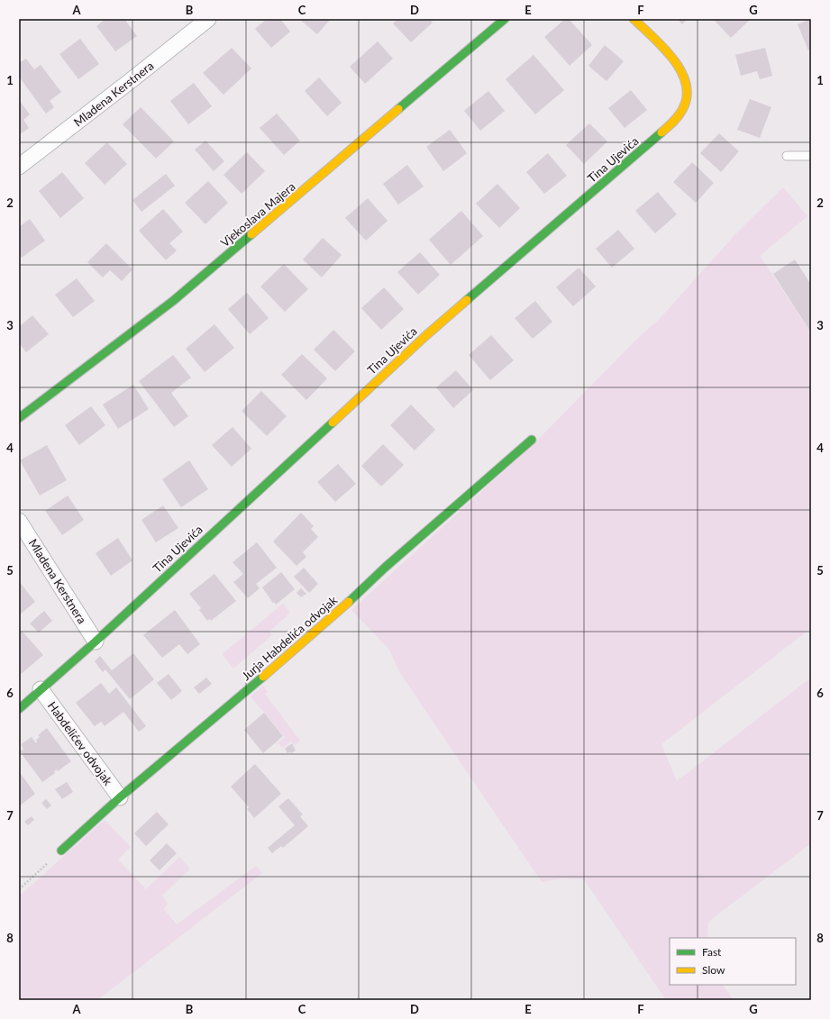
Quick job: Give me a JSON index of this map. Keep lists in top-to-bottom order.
{
  "streets": {
    "street": [
      "Mladena Kerstnera",
      "Tina Ujevića",
      "Vjekoslava Majera",
      "Jurja Habdelića odvojak",
      "Habdelićev odvojak"
    ]
  },
  "crossings": [
    ["Mladena Kerstnera", "Tina Ujevića"],
    ["Tina Ujevića", "Habdelićev odvojak"],
    ["Jurja Habdelića odvojak", "Habdelićev odvojak"]
  ],
  "legend": ["Fast", "Slow"],
  "grid": {
    "columns": [
      "A",
      "B",
      "C",
      "D",
      "E",
      "F",
      "G"
    ],
    "rows": [
      "1",
      "2",
      "3",
      "4",
      "5",
      "6",
      "7",
      "8"
    ]
  }
}
